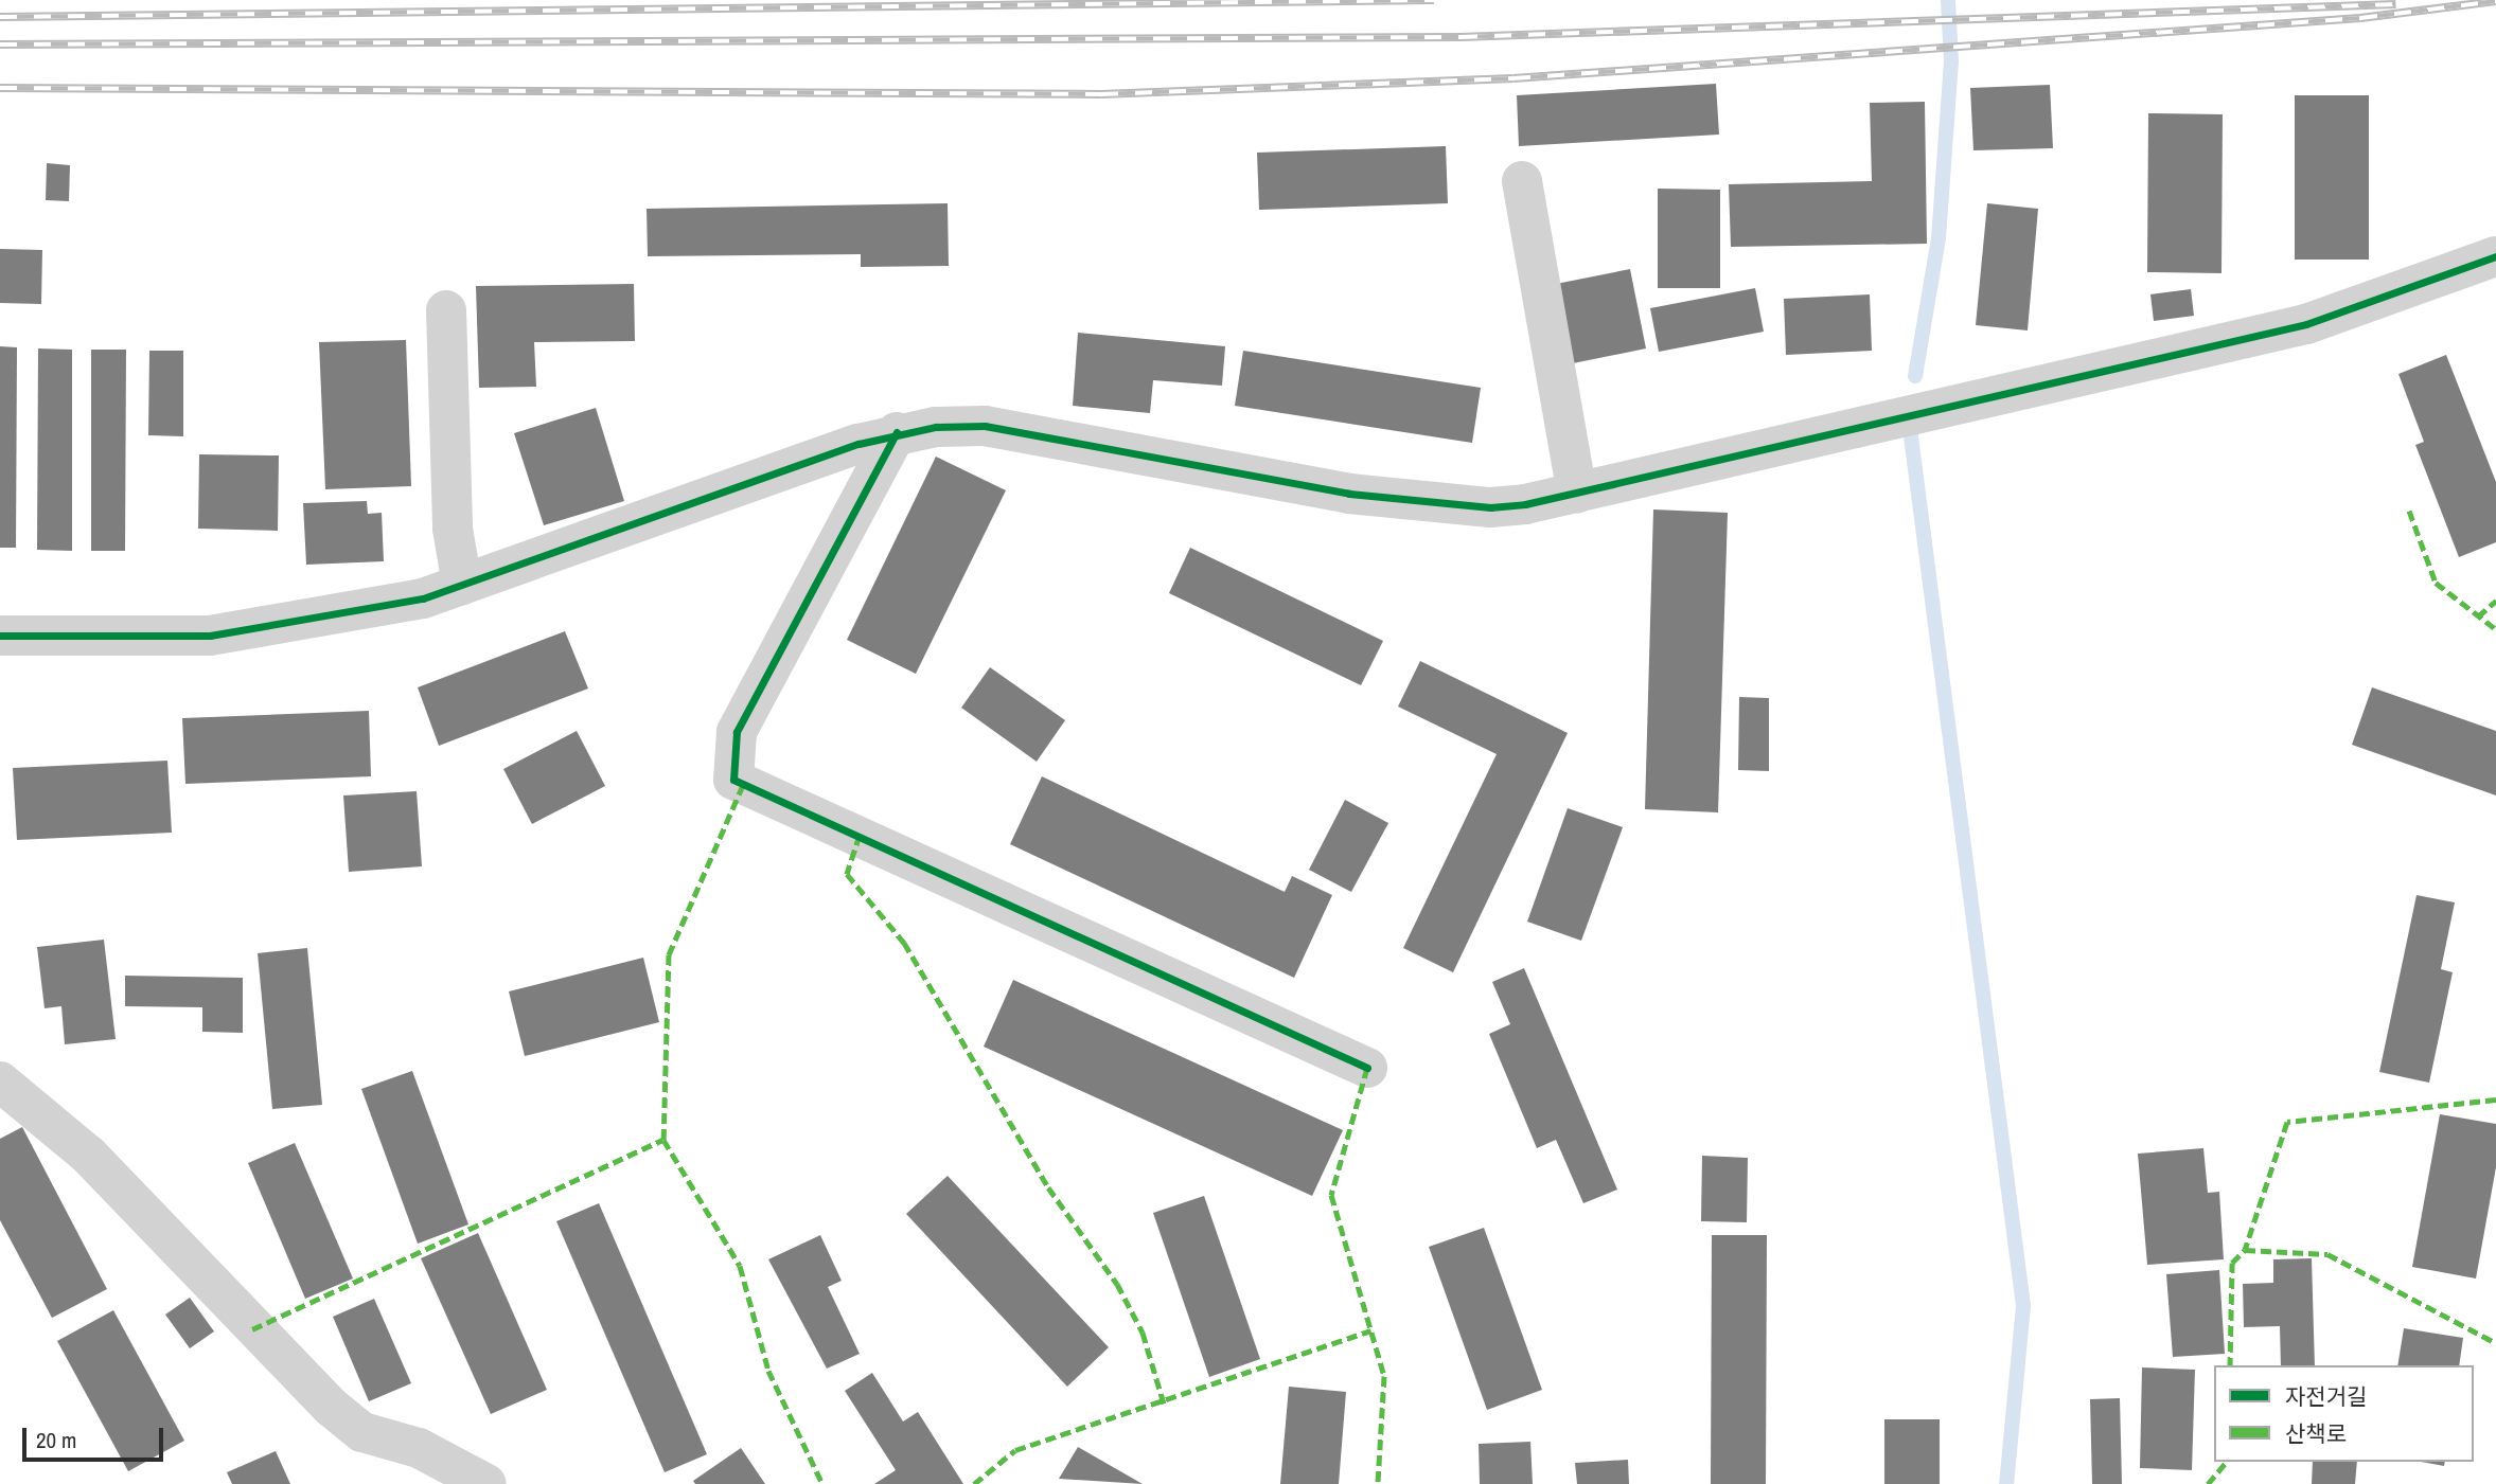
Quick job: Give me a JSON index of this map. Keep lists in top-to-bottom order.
{
  "legend": ["자전거길", "산책로"],
  "scale_bar": "20 m"
}
